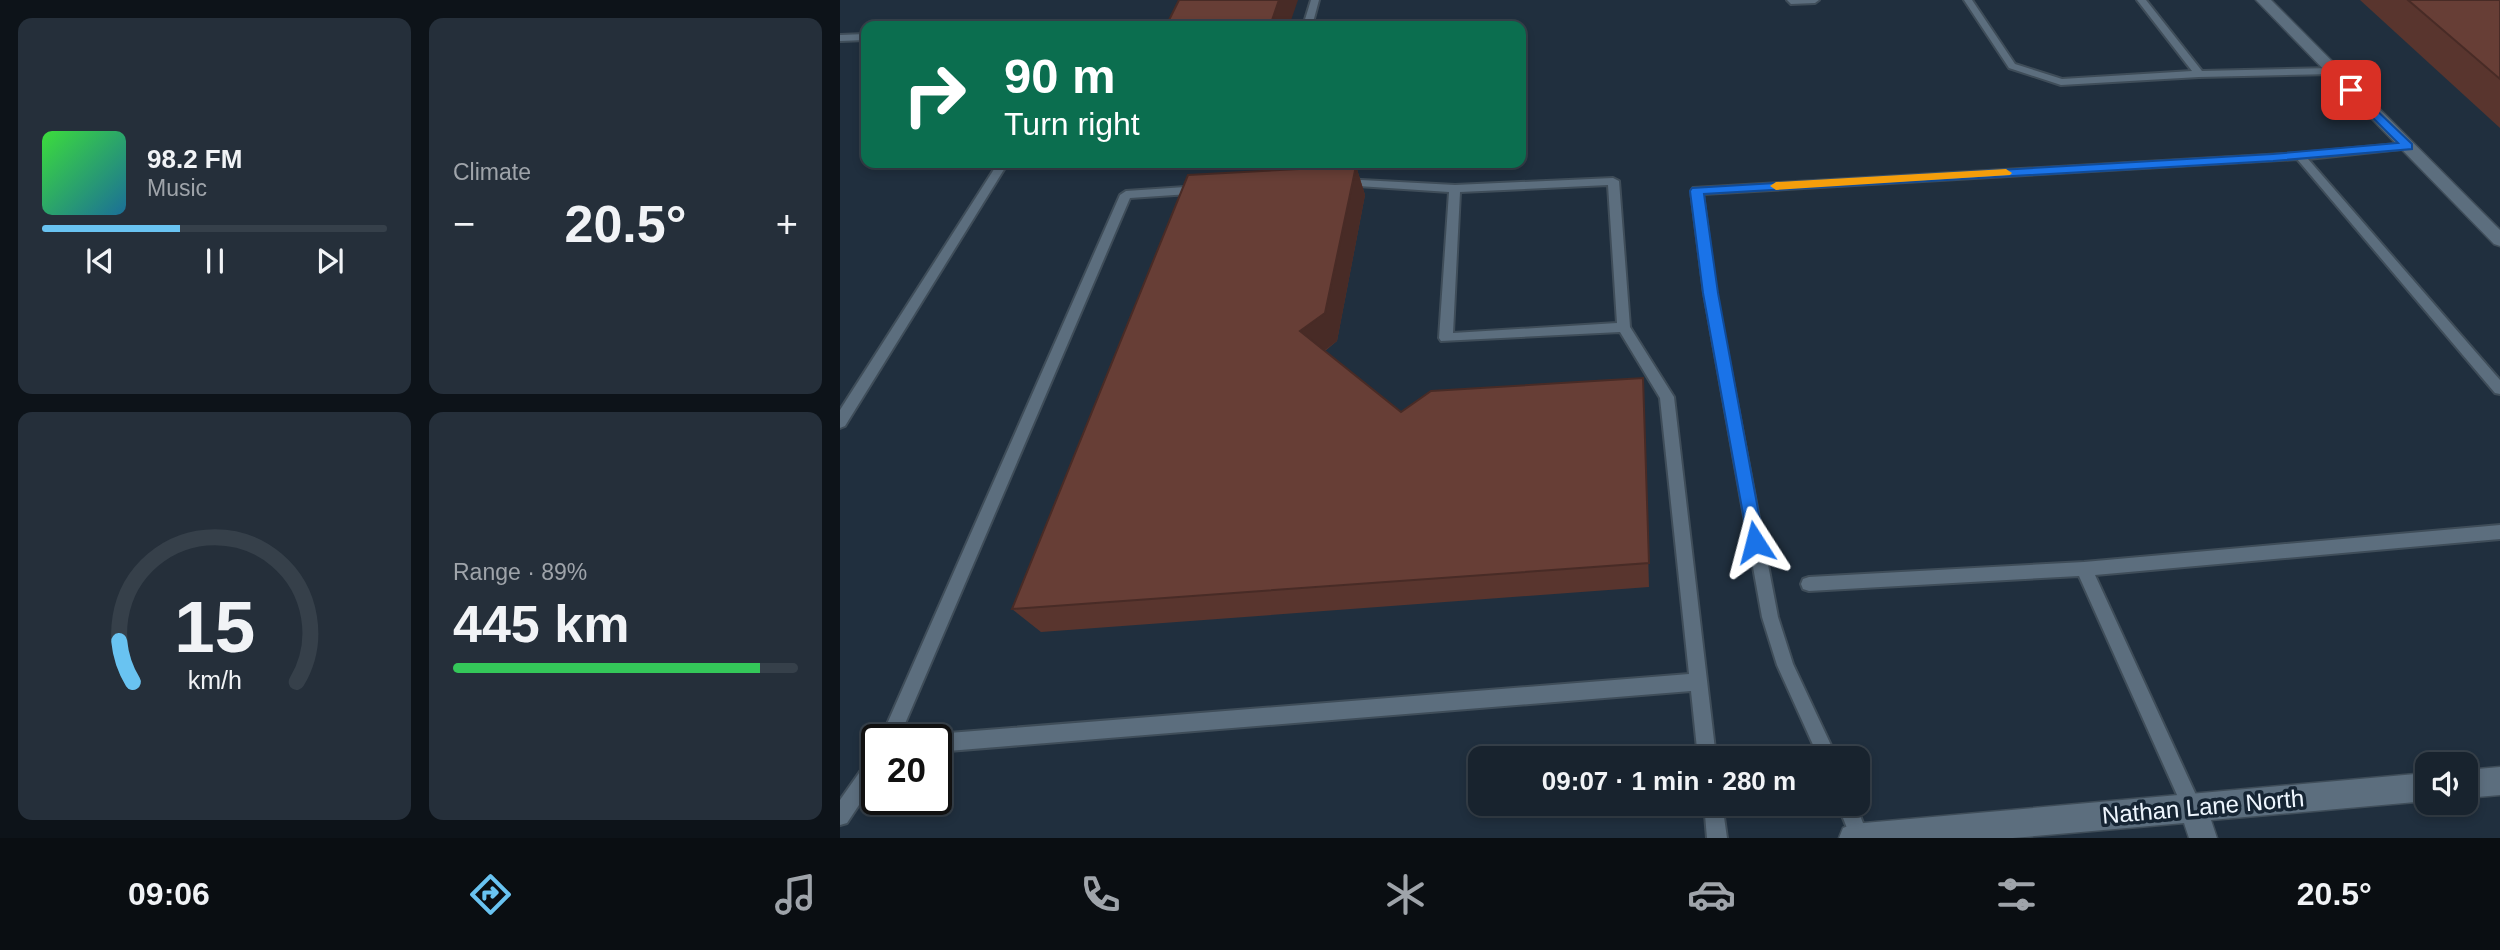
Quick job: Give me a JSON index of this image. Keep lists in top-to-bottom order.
{
  "streets": {
    "street": ["Nathan Lane North"]
  },
  "page": {
    "tile": [
      "Climate",
      ["Range · 89%", "445 km"]
    ],
    "turn": ["90 m", "Turn right"],
    "song": ["98.2 FM", "Music"],
    "heat": ["−", "20.5°", "+"],
    "limit": "20",
    "trip": "09:07 · 1 min · 280 m",
    "tabs": ["09:06", "20.5°"],
    "gauge": ["15", "km/h"]
  }
}
